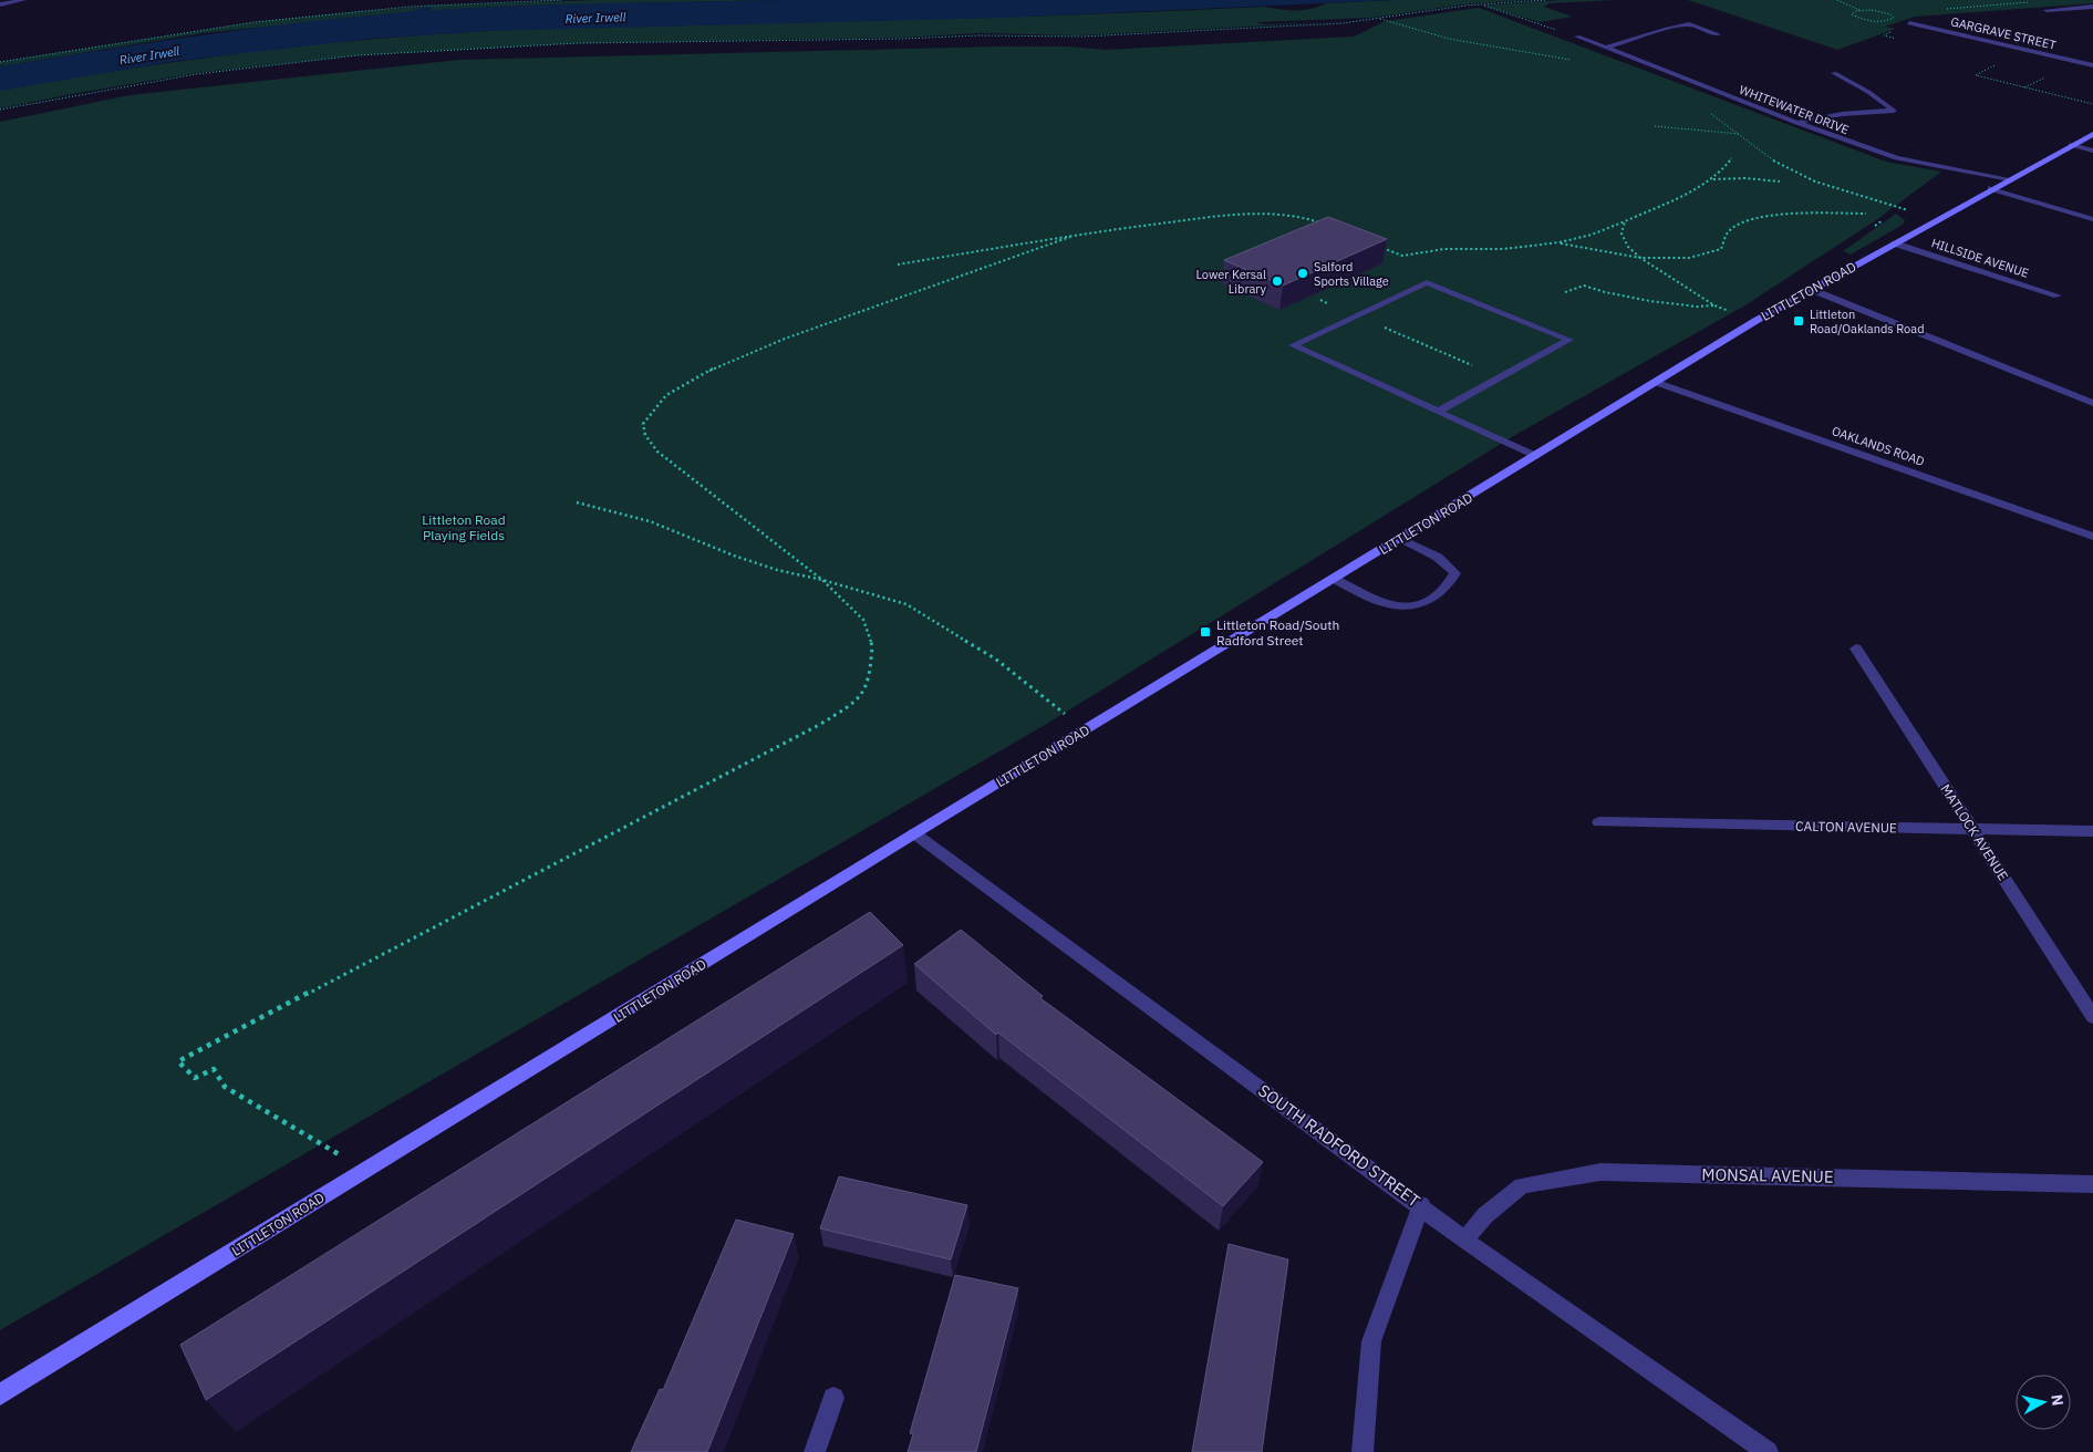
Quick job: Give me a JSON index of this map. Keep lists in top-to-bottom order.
{
  "streets": {
    "street": [
      "GARGRAVE STREET",
      "WHITEWATER DRIVE",
      "HILLSIDE AVENUE",
      "LITTLETON ROAD",
      "OAKLANDS ROAD",
      "CALTON AVENUE",
      "MATLOCK AVENUE",
      "SOUTH RADFORD STREET",
      "MONSAL AVENUE"
    ]
  },
  "crossings": [
    ["WHITEWATER DRIVE", "LITTLETON ROAD"],
    ["HILLSIDE AVENUE", "LITTLETON ROAD"],
    ["LITTLETON ROAD", "OAKLANDS ROAD"],
    ["LITTLETON ROAD", "SOUTH RADFORD STREET"],
    ["CALTON AVENUE", "MATLOCK AVENUE"],
    ["SOUTH RADFORD STREET", "MONSAL AVENUE"]
  ],
  "water": ["River Irwell"],
  "parks": ["Littleton Road Playing Fields"],
  "places": {
    "other": ["Salford Sports Village", "Lower Kersal Library"],
    "transit": ["Littleton Road/Oaklands Road", "Littleton Road/South Radford Street"]
  },
  "north": "right"
}
